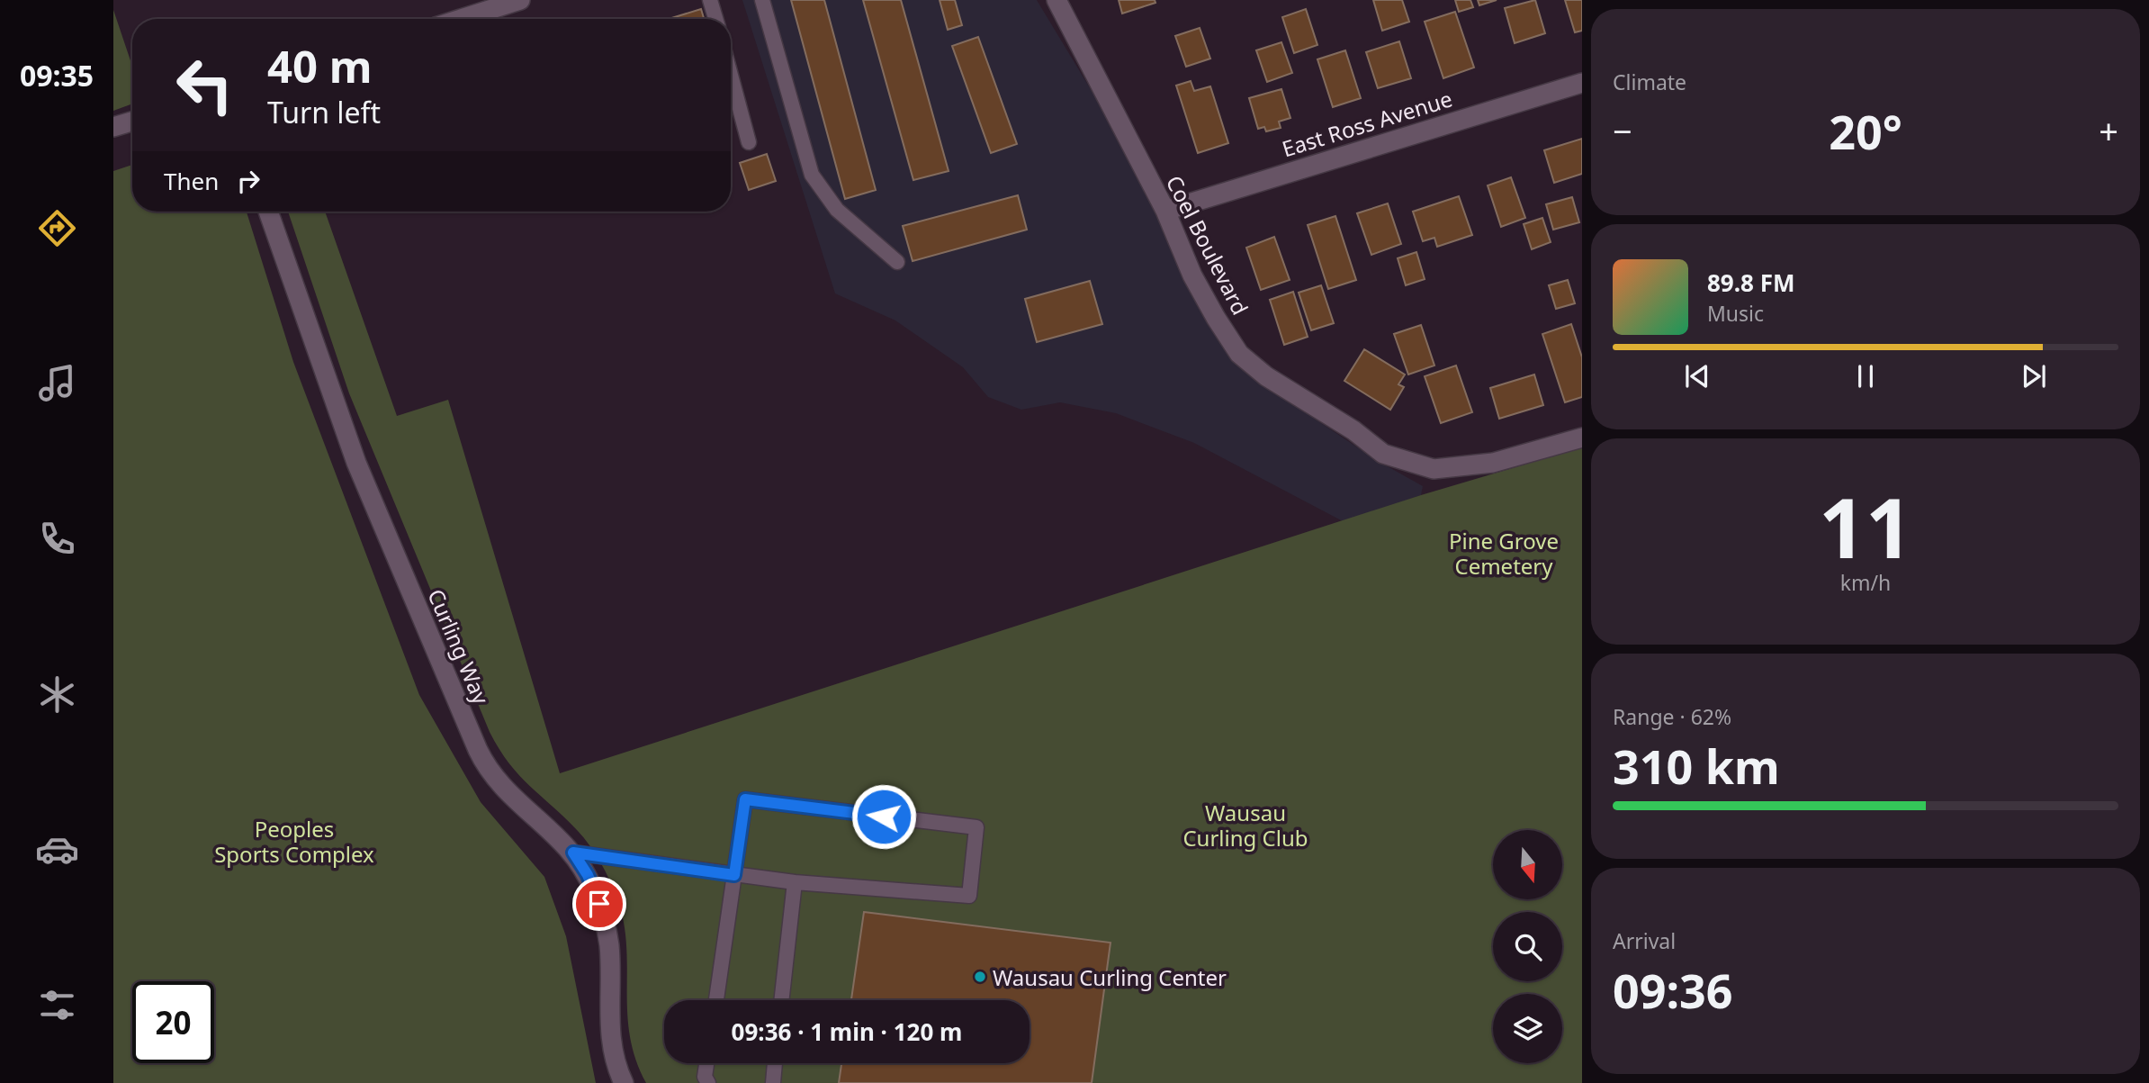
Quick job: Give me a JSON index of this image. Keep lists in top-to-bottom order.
{
  "streets": {
    "street": ["East Ross Avenue", "Coel Boulevard", "Curling Way"]
  },
  "crossings": [
    ["East Ross Avenue", "Coel Boulevard"]
  ],
  "parks": ["Pine Grove Cemetery", "Wausau Curling Club", "Peoples Sports Complex"],
  "places": ["Wausau Curling Center"],
  "north": "bottom",
  "page": {
    "tabs": "09:35",
    "tile": [
      "Climate",
      ["11", "km/h"],
      ["Range · 62%", "310 km"],
      ["Arrival", "09:36"]
    ],
    "turn": ["40 m", "Turn left"],
    "heat": ["−", "20°", "+"],
    "then": "Then",
    "song": ["89.8 FM", "Music"],
    "limit": "20",
    "trip": "09:36 · 1 min · 120 m"
  }
}
